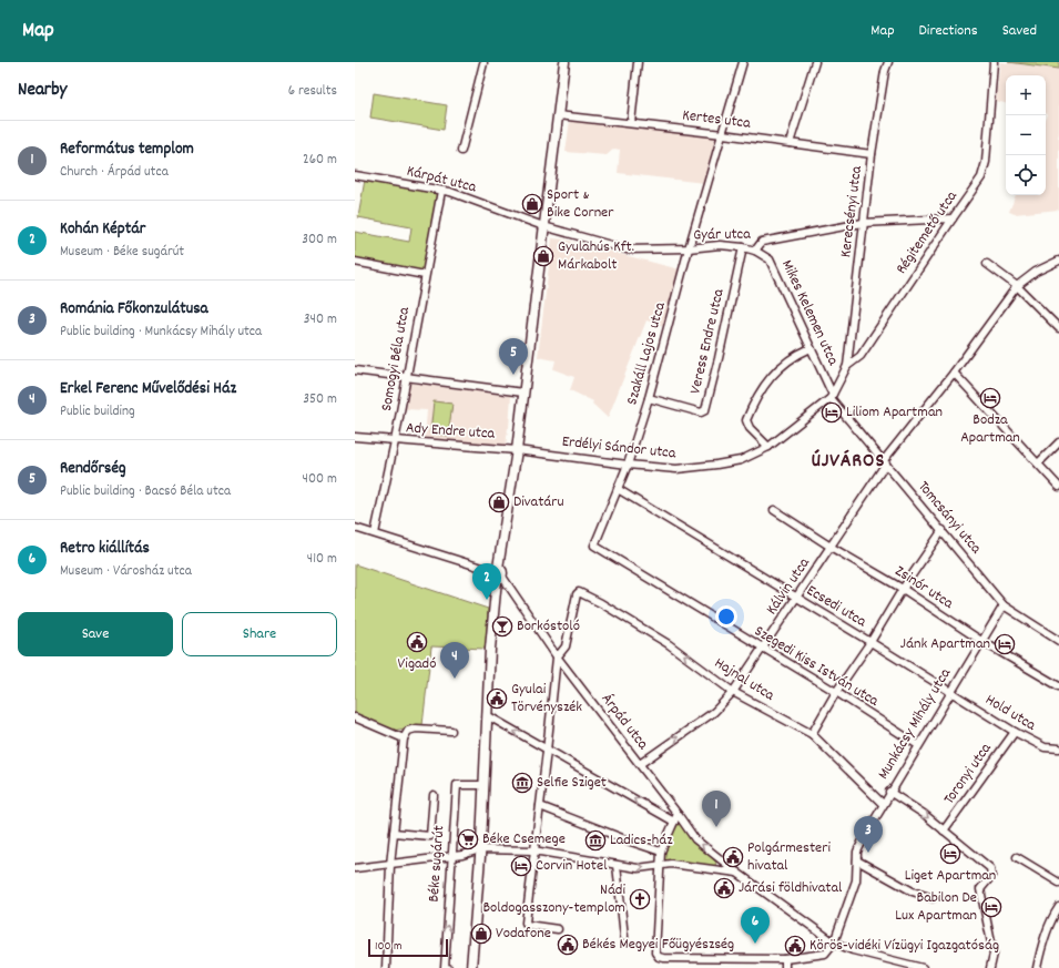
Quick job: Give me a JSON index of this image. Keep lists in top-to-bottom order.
{
  "streets": {
    "street": [
      "Kertes utca",
      "Kárpát utca",
      "Kerecsényi utca",
      "Régitemető utca",
      "Gyár utca",
      "Mikes Kelemen utca",
      "Veress Endre utca",
      "Szakáll Lajos utca",
      "Somogyi Béla utca",
      "Ady Endre utca",
      "Erdélyi Sándor utca",
      "Tomcsányi utca",
      "Kálvin utca",
      "Zsinór utca",
      "Ecsedi utca",
      "Szegedi Kiss István utca",
      "Hajnal utca",
      "Hold utca",
      "Árpád utca",
      "Munkácsy Mihály utca",
      "Toronyi utca",
      "Béke sugárút"
    ]
  },
  "crossings": [
    ["Kertes utca", "Kerecsényi utca"],
    ["Kertes utca", "Szakáll Lajos utca"],
    ["Kárpát utca", "Gyár utca"],
    ["Kárpát utca", "Somogyi Béla utca"],
    ["Kerecsényi utca", "Régitemető utca"],
    ["Kerecsényi utca", "Gyár utca"],
    ["Régitemető utca", "Gyár utca"],
    ["Régitemető utca", "Mikes Kelemen utca"],
    ["Régitemető utca", "Erdélyi Sándor utca"],
    ["Régitemető utca", "Tomcsányi utca"],
    ["Gyár utca", "Mikes Kelemen utca"],
    ["Gyár utca", "Veress Endre utca"],
    ["Gyár utca", "Szakáll Lajos utca"],
    ["Mikes Kelemen utca", "Erdélyi Sándor utca"],
    ["Mikes Kelemen utca", "Tomcsányi utca"],
    ["Veress Endre utca", "Szakáll Lajos utca"],
    ["Szakáll Lajos utca", "Erdélyi Sándor utca"],
    ["Szakáll Lajos utca", "Szegedi Kiss István utca"],
    ["Somogyi Béla utca", "Ady Endre utca"],
    ["Ady Endre utca", "Erdélyi Sándor utca"],
    ["Erdélyi Sándor utca", "Tomcsányi utca"],
    ["Erdélyi Sándor utca", "Szegedi Kiss István utca"],
    ["Tomcsányi utca", "Kálvin utca"],
    ["Tomcsányi utca", "Munkácsy Mihály utca"],
    ["Kálvin utca", "Zsinór utca"],
    ["Kálvin utca", "Ecsedi utca"],
    ["Kálvin utca", "Szegedi Kiss István utca"],
    ["Kálvin utca", "Hajnal utca"],
    ["Kálvin utca", "Árpád utca"],
    ["Zsinór utca", "Munkácsy Mihály utca"],
    ["Ecsedi utca", "Szegedi Kiss István utca"],
    ["Ecsedi utca", "Hold utca"],
    ["Ecsedi utca", "Munkácsy Mihály utca"],
    ["Szegedi Kiss István utca", "Munkácsy Mihály utca"],
    ["Hajnal utca", "Árpád utca"],
    ["Hajnal utca", "Munkácsy Mihály utca"],
    ["Hold utca", "Munkácsy Mihály utca"],
    ["Hold utca", "Toronyi utca"],
    ["Árpád utca", "Munkácsy Mihály utca"]
  ],
  "districts": ["ÚJVÁROS"],
  "places": {
    "shop": [
      "Sport & Bike Corner",
      "Gyulahús Kft. Márkabolt",
      "Divatáru",
      "Vodafone"
    ],
    "hotel": [
      "Bodza Apartman",
      "Liliom Apartman",
      "Jánk Apartman",
      "Liget Apartman",
      "Corvin Hotel",
      "Babilon De Lux Apartman"
    ],
    "bar": ["Borkóstoló"],
    "public building": [
      "Vigadó",
      "Gyulai Törvényszék",
      "Polgármesteri hivatal",
      "Járási földhivatal",
      "Békés Megyei Főügyészség",
      "Körös-vidéki Vízügyi Igazgatóság"
    ],
    "museum": ["Selfie Sziget", "Ladics-ház"],
    "supermarket": ["Béke Csemege"],
    "church": ["Nádi Boldogasszony-templom"]
  },
  "scale_bar": "100 m",
  "page": {
    "header": "Map",
    "nav": ["Map", "Directions", "Saved"],
    "heading": ["Nearby", "6 results"],
    "map_buttons": ["+", "−"],
    "list": [
      {
        "mark": "1",
        "name": "Református templom",
        "note": "Church · Árpád utca",
        "value": "260 m"
      },
      {
        "mark": "2",
        "name": "Kohán Képtár",
        "note": "Museum · Béke sugárút",
        "value": "300 m"
      },
      {
        "mark": "3",
        "name": "Románia Főkonzulátusa",
        "note": "Public building · Munkácsy Mihály utca",
        "value": "340 m"
      },
      {
        "mark": "4",
        "name": "Erkel Ferenc Művelődési Ház",
        "note": "Public building",
        "value": "350 m"
      },
      {
        "mark": "5",
        "name": "Rendőrség",
        "note": "Public building · Bacsó Béla utca",
        "value": "400 m"
      },
      {
        "mark": "6",
        "name": "Retro kiállítás",
        "note": "Museum · Városház utca",
        "value": "410 m"
      }
    ],
    "pins": [
      "5",
      "2",
      "4",
      "1",
      "3",
      "6"
    ],
    "buttons": ["Save", "Share"],
    "scale": "100 m"
  }
}
